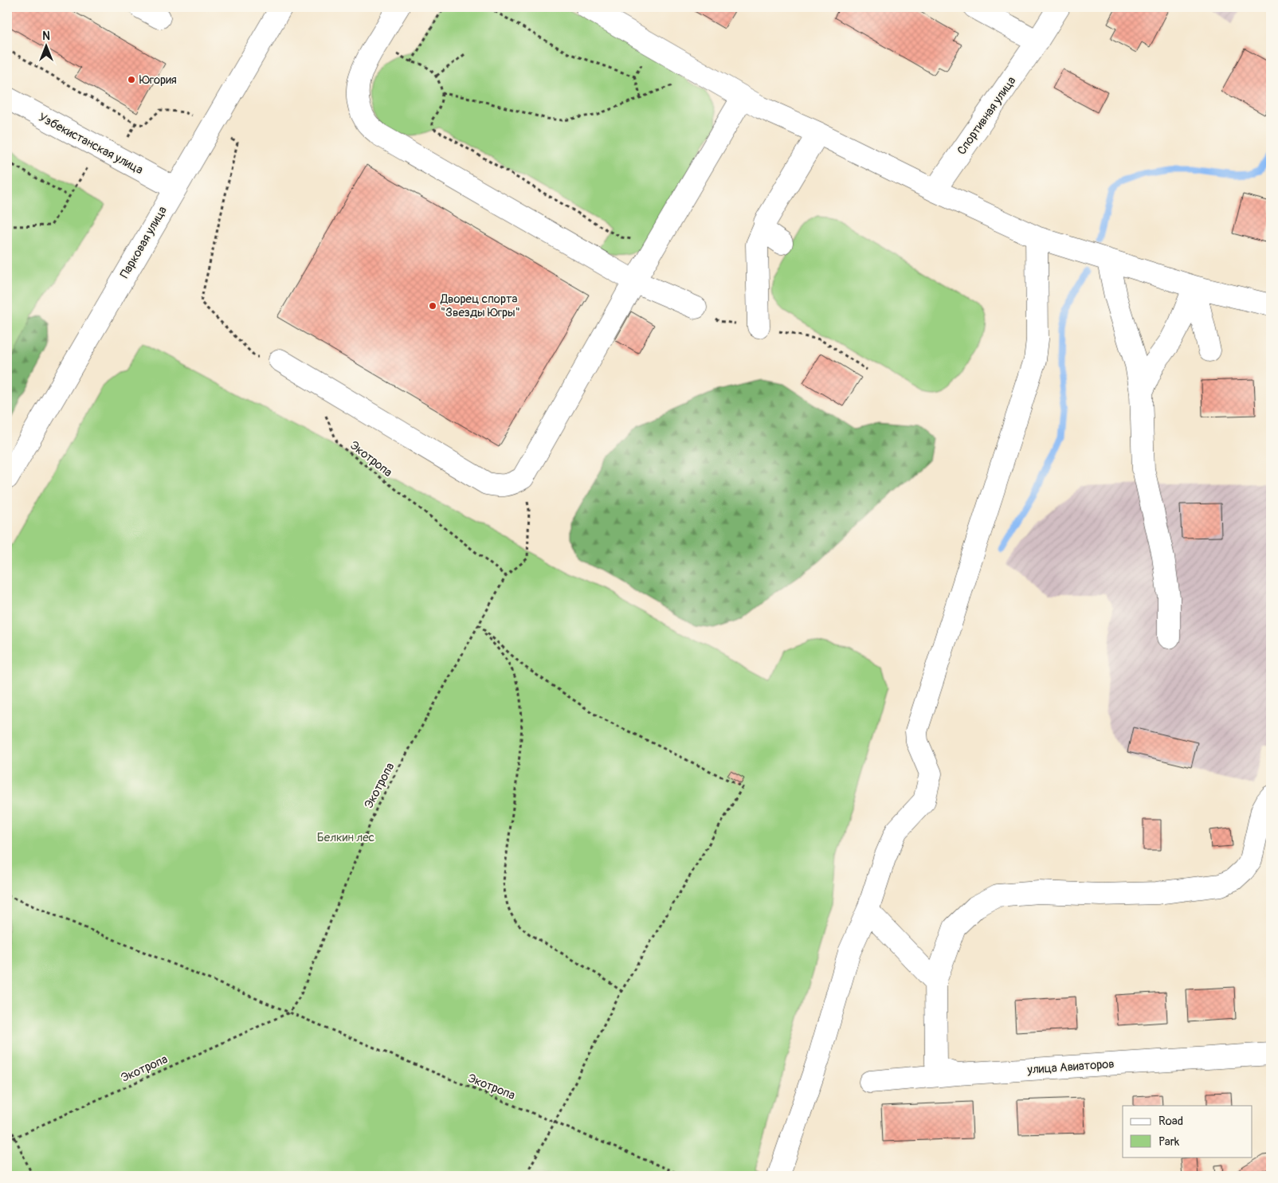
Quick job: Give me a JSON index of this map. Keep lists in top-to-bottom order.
{
  "streets": {
    "street": [
      "Спортивная улица",
      "Узбекистанская улица",
      "Парковая улица",
      "улица Авиаторов"
    ],
    "path": ["Экотропа"]
  },
  "crossings": [
    ["Узбекистанская улица", "Парковая улица"]
  ],
  "parks": ["Белкин лес"],
  "places": ["Югория", "Дворец спорта \"Звезды Югры\""],
  "legend": ["Road", "Park"],
  "north": "top"
}
